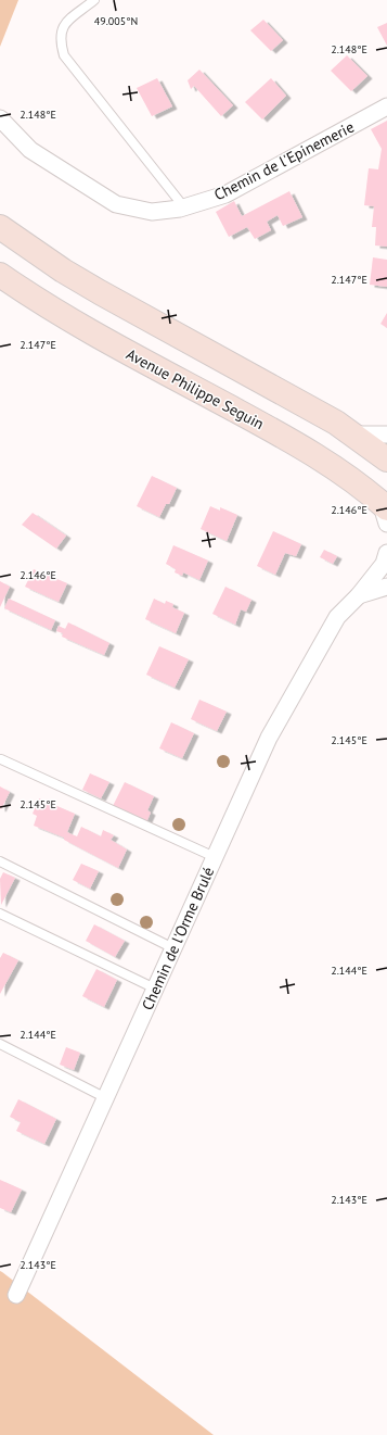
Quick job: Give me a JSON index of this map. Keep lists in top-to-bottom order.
{
  "streets": {
    "main road": ["Avenue Philippe Seguin"],
    "street": ["Chemin de l'Epinemerie", "Chemin de l'Orme Brulé"]
  },
  "coordinates": [
    "49.005°N",
    "2.148°E",
    "2.147°E",
    "2.146°E",
    "2.145°E",
    "2.144°E",
    "2.143°E"
  ]
}
